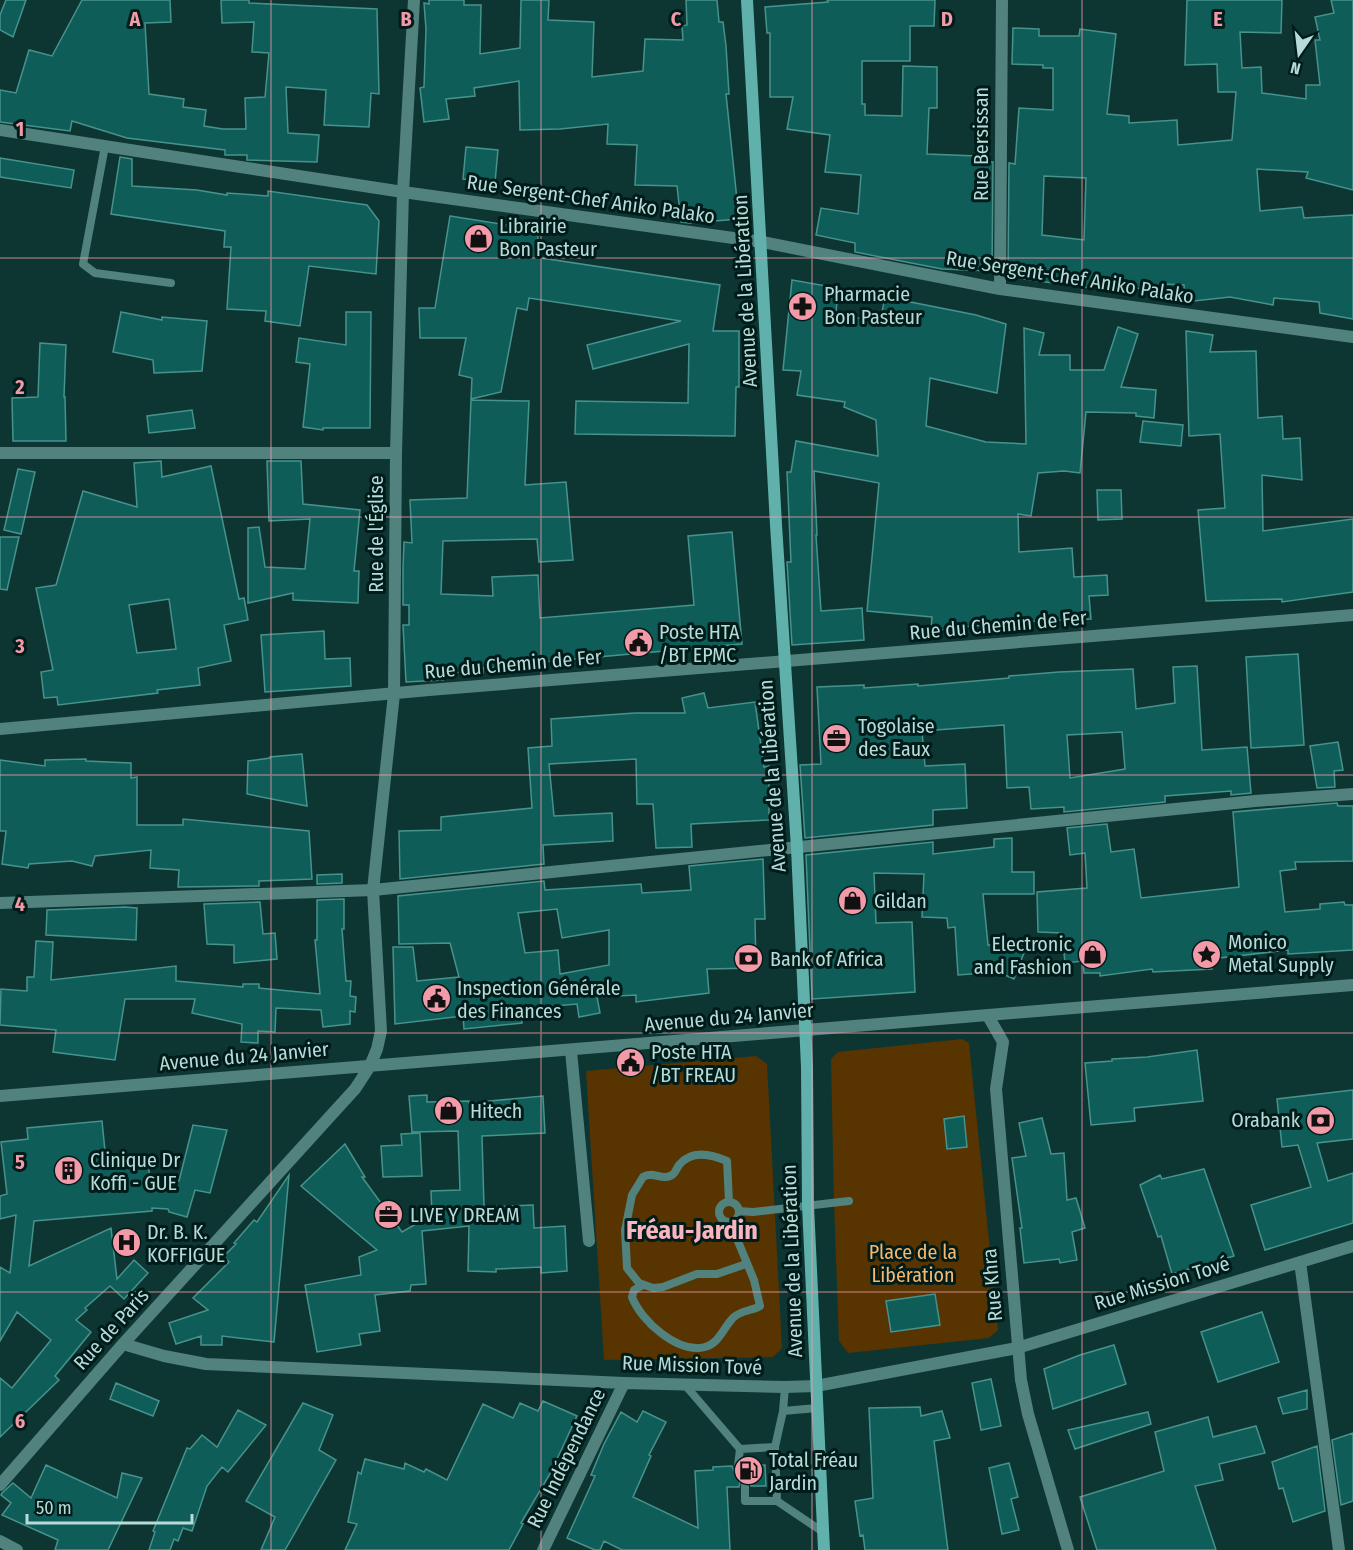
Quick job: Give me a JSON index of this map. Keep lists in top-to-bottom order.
{
  "streets": {
    "main road": ["Avenue de la Libération"],
    "street": [
      "Rue Bersissan",
      "Rue Sergent-Chef Aniko Palako",
      "Rue de l'Église",
      "Rue du Chemin de Fer",
      "Avenue du 24 Janvier",
      "Rue Mission Tové",
      "Rue Khra",
      "Rue de Paris",
      "Rue Indépendance"
    ]
  },
  "crossings": [
    ["Rue Bersissan", "Rue Sergent-Chef Aniko Palako"],
    ["Rue Sergent-Chef Aniko Palako", "Avenue de la Libération"],
    ["Rue Sergent-Chef Aniko Palako", "Rue de l'Église"],
    ["Avenue de la Libération", "Rue du Chemin de Fer"],
    ["Avenue de la Libération", "Avenue du 24 Janvier"],
    ["Avenue de la Libération", "Rue Mission Tové"],
    ["Rue de l'Église", "Rue du Chemin de Fer"],
    ["Rue de l'Église", "Avenue du 24 Janvier"],
    ["Rue de l'Église", "Rue de Paris"],
    ["Avenue du 24 Janvier", "Rue Khra"],
    ["Avenue du 24 Janvier", "Rue de Paris"],
    ["Rue Mission Tové", "Rue Khra"],
    ["Rue Mission Tové", "Rue de Paris"],
    ["Rue Mission Tové", "Rue Indépendance"]
  ],
  "districts": ["Fréau-Jardin"],
  "parks": ["Place de la Libération"],
  "places": {
    "shop": [
      "Librairie Bon Pasteur",
      "Gildan",
      "Electronic and Fashion",
      "Hitech"
    ],
    "pharmacy": ["Pharmacie Bon Pasteur"],
    "public building": ["Poste HTA /BT EPMC", "Inspection Générale des Finances", "Poste HTA /BT FREAU"],
    "office": ["Togolaise des Eaux", "LIVE Y DREAM"],
    "place": ["Monico Metal Supply"],
    "bank": ["Bank of Africa", "Orabank"],
    "building": ["Clinique Dr Koffi - GUE"],
    "hospital": ["Dr. B. K. KOFFIGUE"],
    "fuel station": ["Total Fréau Jardin"]
  },
  "scale_bar": "50 m",
  "north": "bottom",
  "grid": {
    "columns": [
      "A",
      "B",
      "C",
      "D",
      "E"
    ],
    "rows": [
      "1",
      "2",
      "3",
      "4",
      "5",
      "6"
    ]
  }
}
